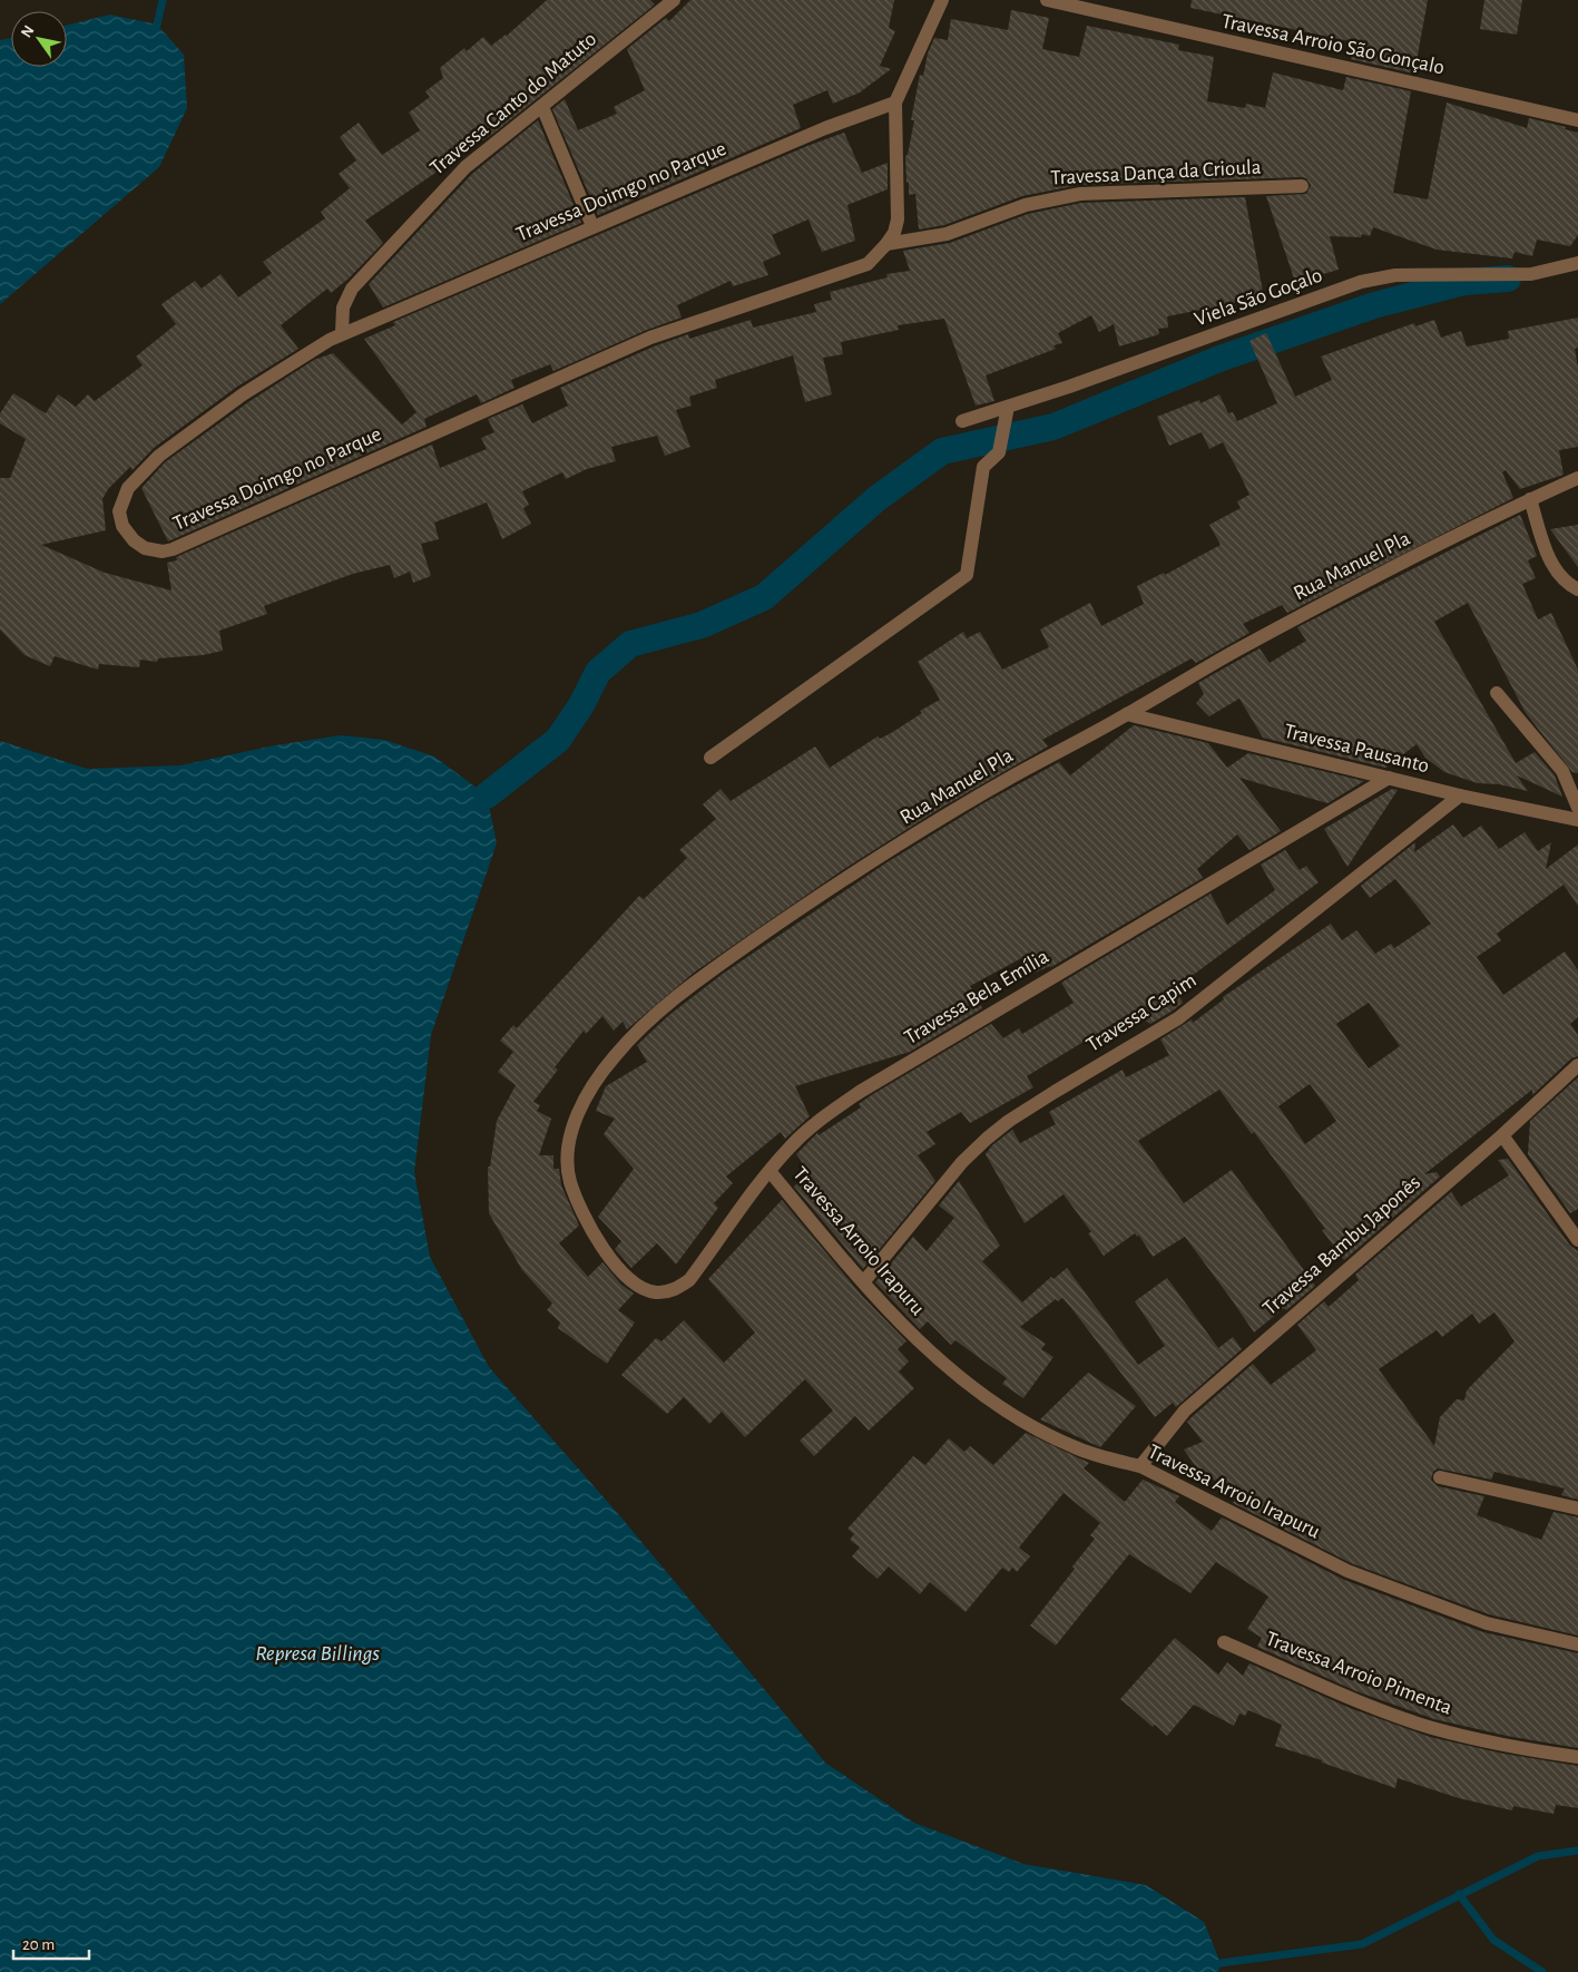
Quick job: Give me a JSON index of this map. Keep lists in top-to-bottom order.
{
  "streets": {
    "street": [
      "Travessa Arroio São Gonçalo",
      "Travessa Canto do Matuto",
      "Travessa Dança da Crioula",
      "Travessa Doimgo no Parque",
      "Viela São Goçalo",
      "Rua Manuel Pla",
      "Travessa Pausanto",
      "Travessa Bela Emília",
      "Travessa Capim",
      "Travessa Arroio Irapuru",
      "Travessa Bambu Japonês",
      "Travessa Arroio Pimenta"
    ]
  },
  "crossings": [
    ["Travessa Canto do Matuto", "Travessa Doimgo no Parque"],
    ["Travessa Dança da Crioula", "Travessa Doimgo no Parque"],
    ["Rua Manuel Pla", "Travessa Pausanto"],
    ["Rua Manuel Pla", "Travessa Bela Emília"],
    ["Travessa Pausanto", "Travessa Bela Emília"],
    ["Travessa Pausanto", "Travessa Capim"],
    ["Travessa Bela Emília", "Travessa Arroio Irapuru"],
    ["Travessa Capim", "Travessa Arroio Irapuru"],
    ["Travessa Arroio Irapuru", "Travessa Bambu Japonês"]
  ],
  "water": ["Represa Billings"],
  "scale_bar": "20 m",
  "north": "top left"
}
